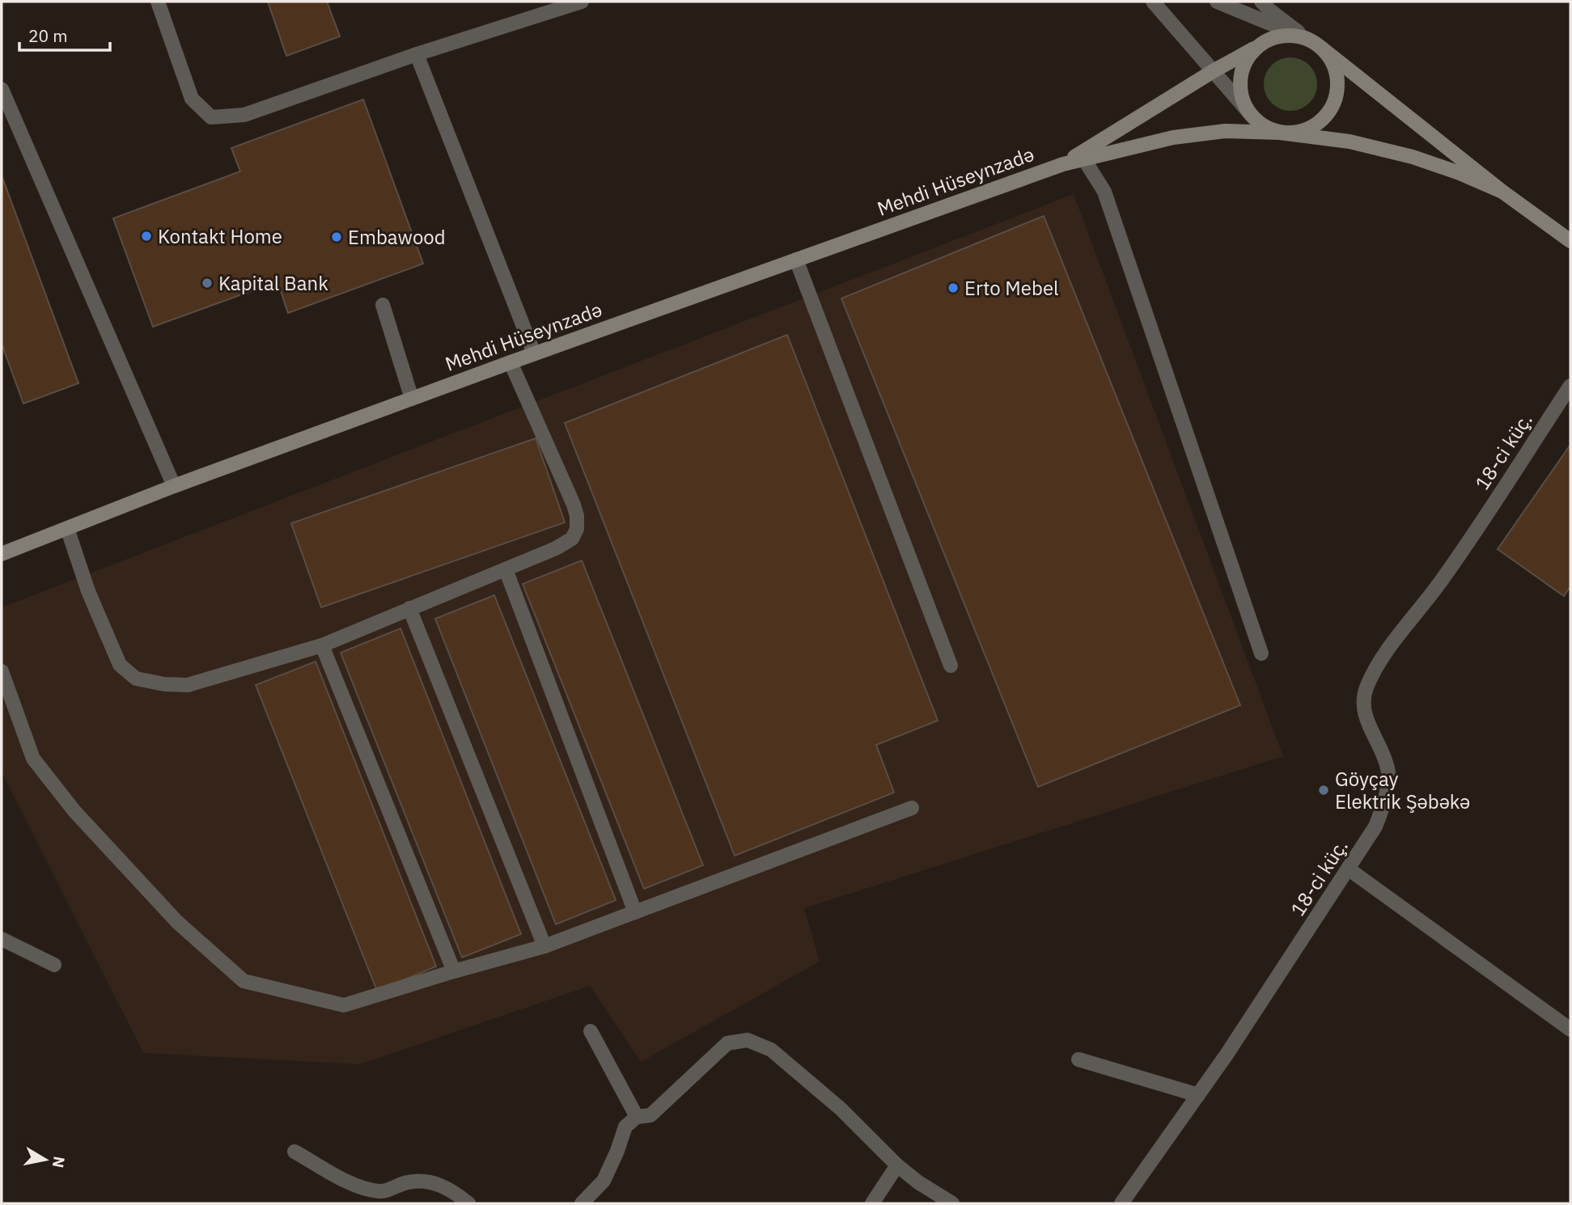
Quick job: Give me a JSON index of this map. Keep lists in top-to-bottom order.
{
  "streets": {
    "main road": ["Mehdi Hüseynzadə"],
    "street": ["18-ci küç."]
  },
  "places": [
    "Kontakt Home",
    "Embawood",
    "Kapital Bank",
    "Erto Mebel",
    "Göyçay Elektrik Şəbəkə"
  ],
  "scale_bar": "20 m",
  "north": "right"
}
